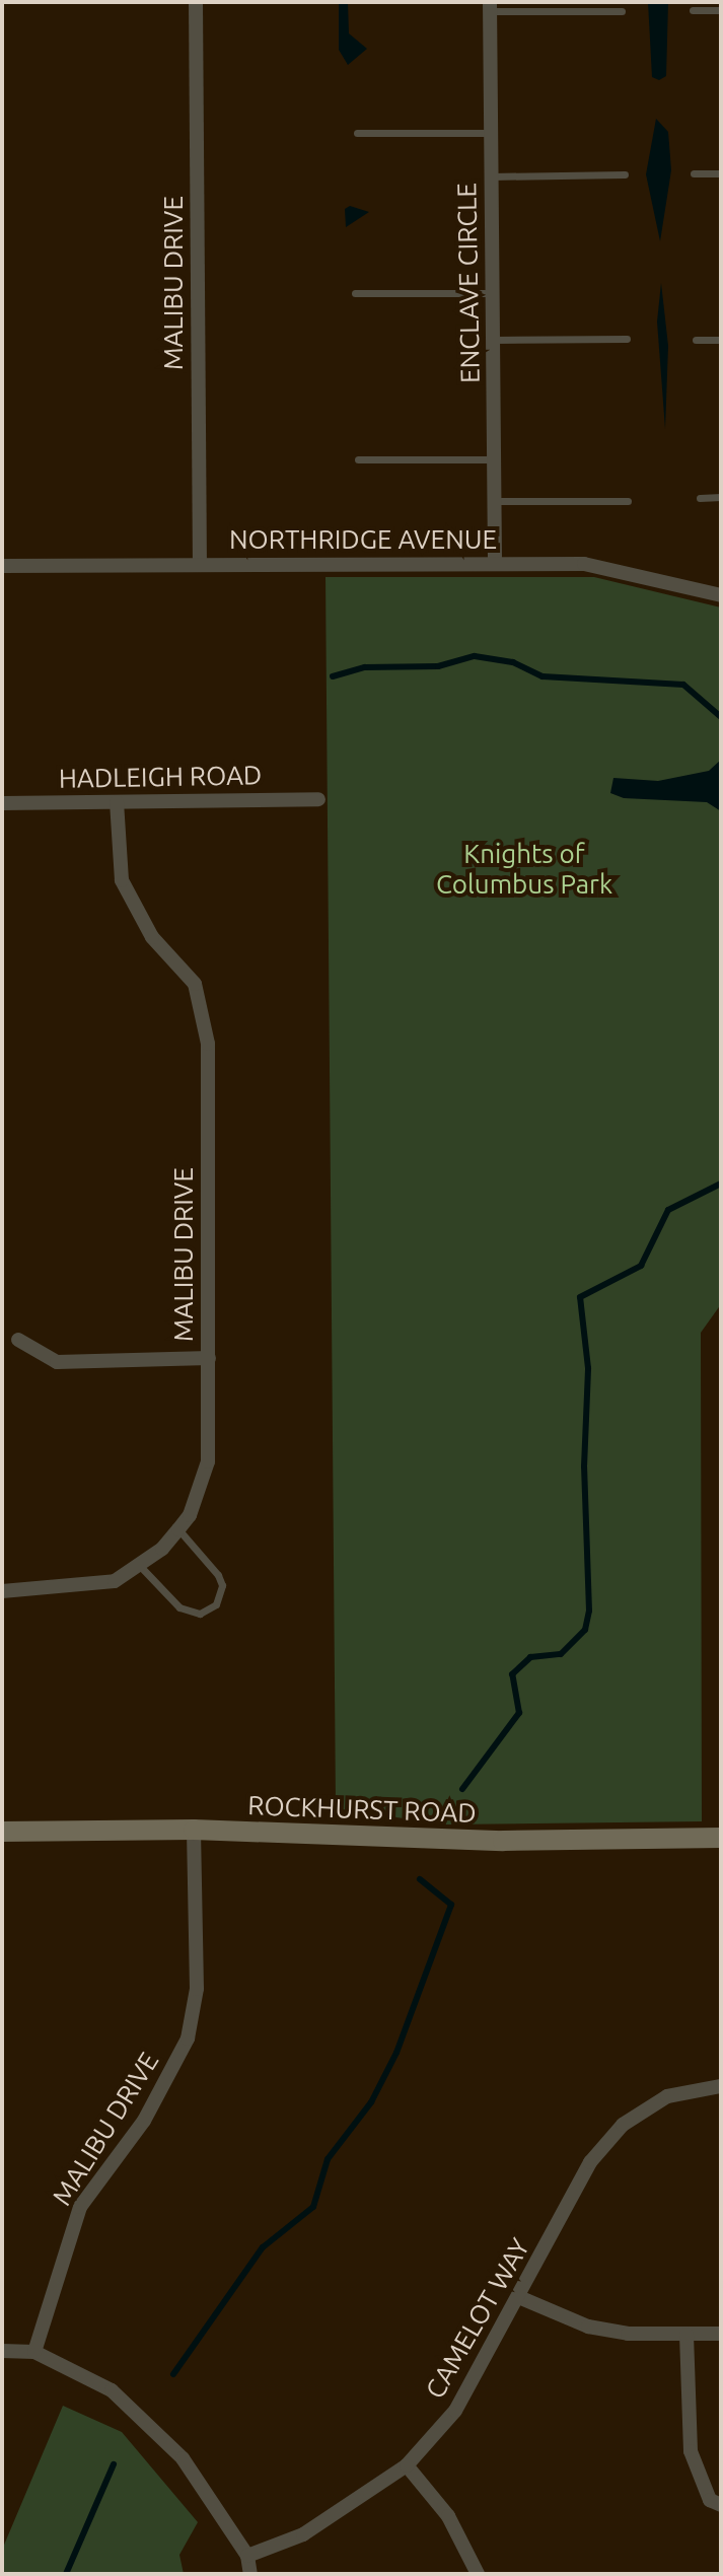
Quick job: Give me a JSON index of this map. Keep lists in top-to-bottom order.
{
  "streets": {
    "street": [
      "MALIBU DRIVE",
      "ENCLAVE CIRCLE",
      "NORTHRIDGE AVENUE",
      "HADLEIGH ROAD",
      "ROCKHURST ROAD",
      "CAMELOT WAY"
    ]
  },
  "crossings": [
    ["MALIBU DRIVE", "NORTHRIDGE AVENUE"],
    ["MALIBU DRIVE", "HADLEIGH ROAD"],
    ["MALIBU DRIVE", "ROCKHURST ROAD"],
    ["ENCLAVE CIRCLE", "NORTHRIDGE AVENUE"]
  ],
  "parks": ["Knights of Columbus Park"]
}
